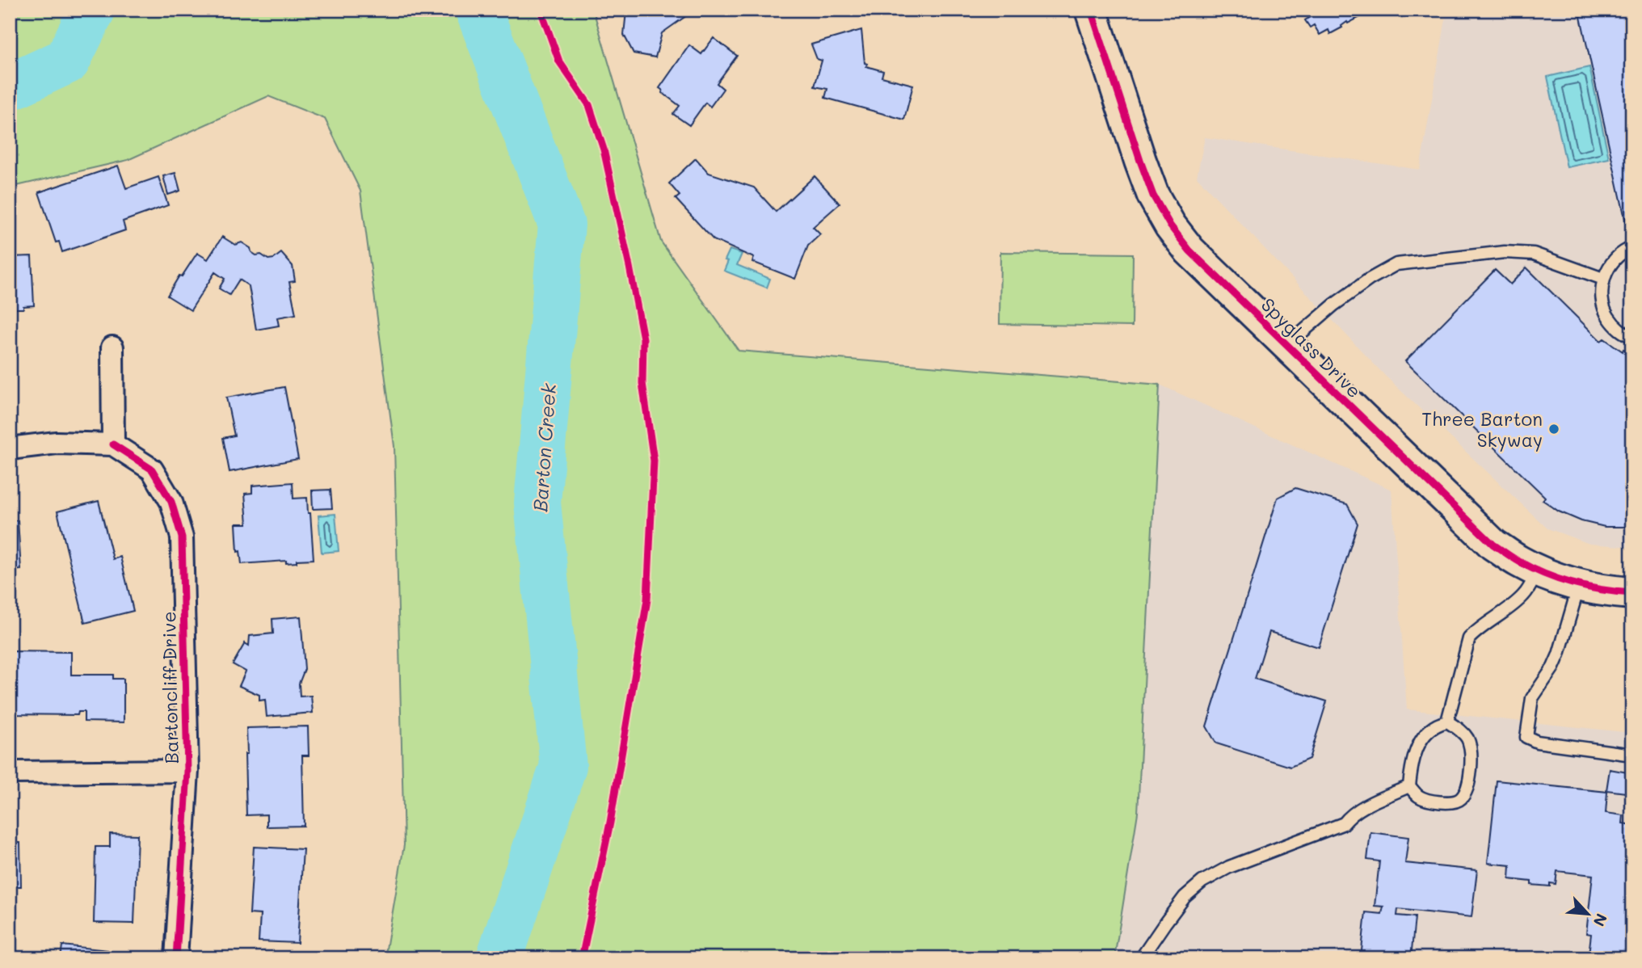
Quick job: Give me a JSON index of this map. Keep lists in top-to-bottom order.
{
  "streets": {
    "street": ["Spyglass Drive", "Bartoncliff Drive"]
  },
  "water": ["Barton Creek"],
  "places": ["Three Barton Skyway"],
  "north": "bottom right"
}
